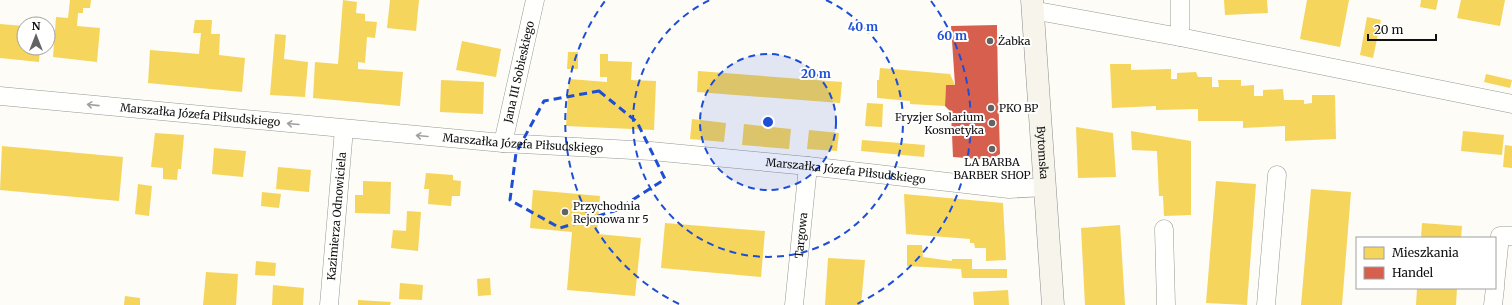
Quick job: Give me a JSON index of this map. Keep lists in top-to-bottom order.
{
  "streets": {
    "street": [
      "Jana III Sobieskiego",
      "Marszałka Józefa Piłsudskiego",
      "Bytomska",
      "Kazimierza Odnowiciela",
      "Targowa"
    ]
  },
  "crossings": [
    ["Jana III Sobieskiego", "Marszałka Józefa Piłsudskiego"],
    ["Marszałka Józefa Piłsudskiego", "Bytomska"],
    ["Marszałka Józefa Piłsudskiego", "Kazimierza Odnowiciela"],
    ["Marszałka Józefa Piłsudskiego", "Targowa"]
  ],
  "one_way": ["Marszałka Józefa Piłsudskiego"],
  "places": [
    "Żabka",
    "PKO BP",
    "Fryzjer Solarium Kosmetyka",
    "LA BARBA BARBER SHOP",
    "Przychodnia Rejonowa nr 5"
  ],
  "legend": ["Mieszkania", "Handel"],
  "scale_bar": "20 m",
  "north": "top",
  "rings": ["40 m", "60 m", "20 m"]
}
